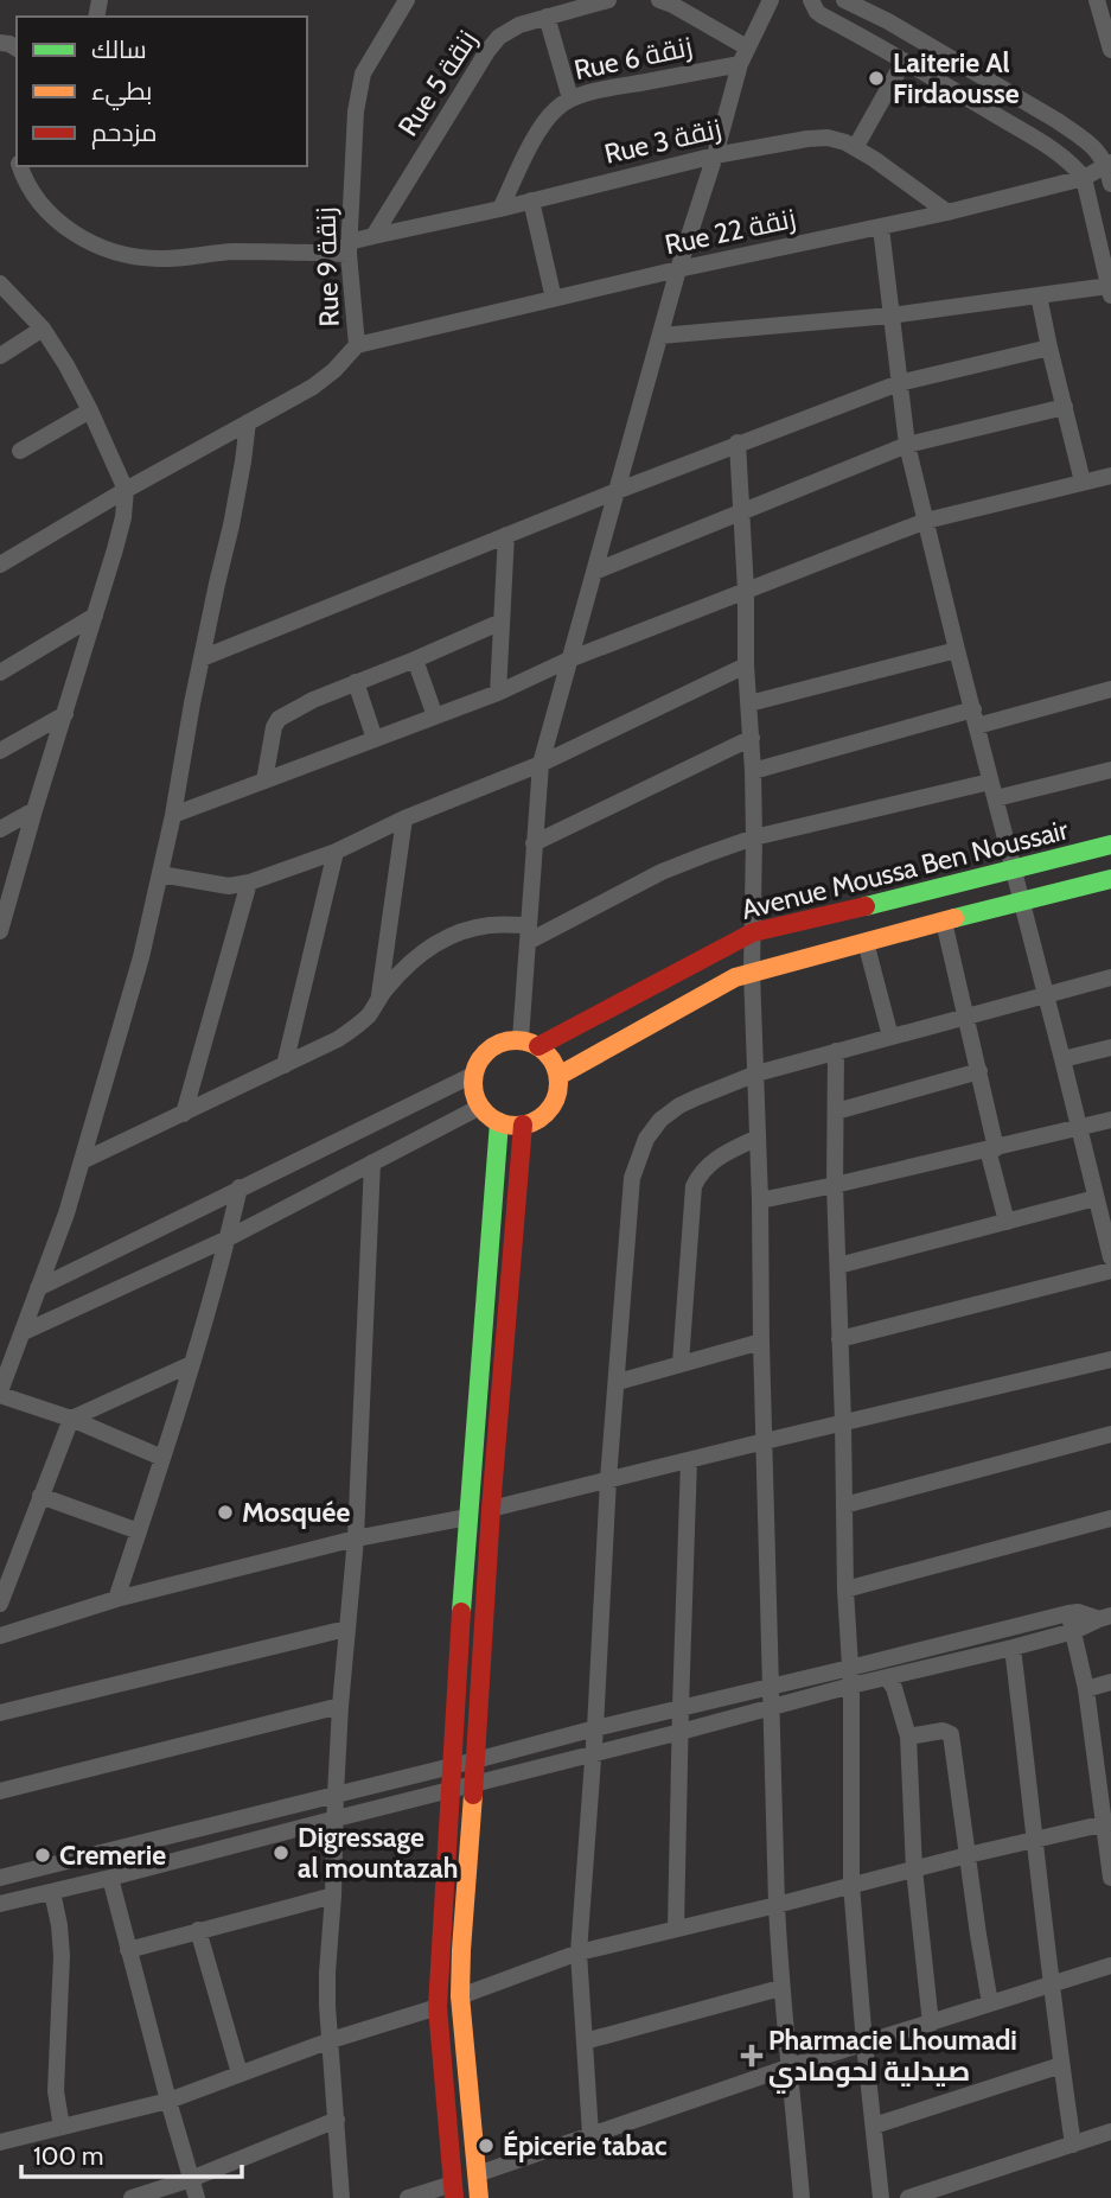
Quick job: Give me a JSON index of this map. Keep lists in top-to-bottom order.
{
  "streets": {
    "street": [
      "Rue 6 زنقة",
      "Rue 5 زنقة",
      "Rue 3 زنقة",
      "Rue 22 زنقة",
      "Rue 9 زنقة",
      "Avenue Moussa Ben Noussair"
    ]
  },
  "crossings": [
    ["Rue 6 زنقة", "Rue 3 زنقة"],
    ["Rue 5 زنقة", "Rue 3 زنقة"],
    ["Rue 3 زنقة", "Rue 22 زنقة"],
    ["Rue 22 زنقة", "Rue 9 زنقة"]
  ],
  "places": {
    "other": [
      "Laiterie Al Firdaousse",
      "Mosquée",
      "Digressage al mountazah",
      "Cremerie",
      "Épicerie tabac"
    ],
    "health": ["Pharmacie Lhoumadi صيدلية لحومادي"]
  },
  "legend": ["سالك", "بطيء", "مزدحم"],
  "scale_bar": "100 m"
}
